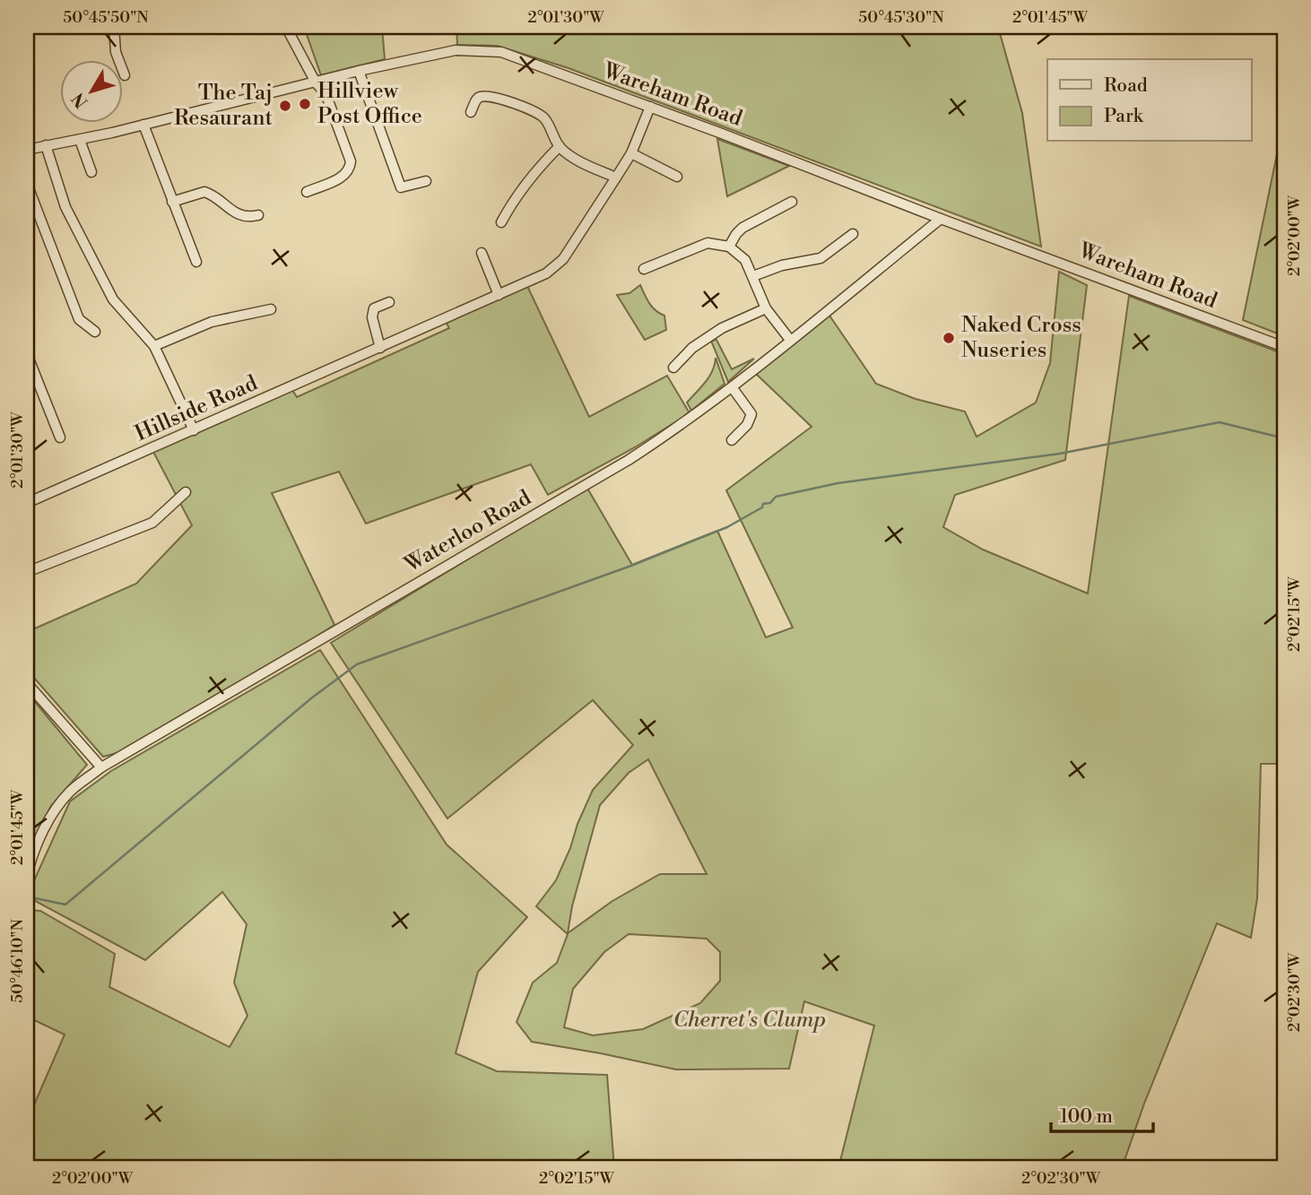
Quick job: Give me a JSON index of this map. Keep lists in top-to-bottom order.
{
  "streets": {
    "street": ["Wareham Road", "Hillside Road", "Waterloo Road"]
  },
  "crossings": [
    ["Wareham Road", "Hillside Road"],
    ["Wareham Road", "Waterloo Road"]
  ],
  "parks": ["Cherret's Clump"],
  "places": ["Hillview Post Office", "The Taj Resaurant", "Naked Cross Nuseries"],
  "legend": ["Road", "Park"],
  "scale_bar": "100 m",
  "north": "bottom left",
  "coordinates": [
    "50°45'50\"N",
    "2°01'30\"W",
    "50°45'30\"N",
    "2°01'45\"W",
    "2°02'00\"W",
    "2°02'15\"W",
    "50°46'10\"N",
    "2°02'30\"W"
  ]
}
